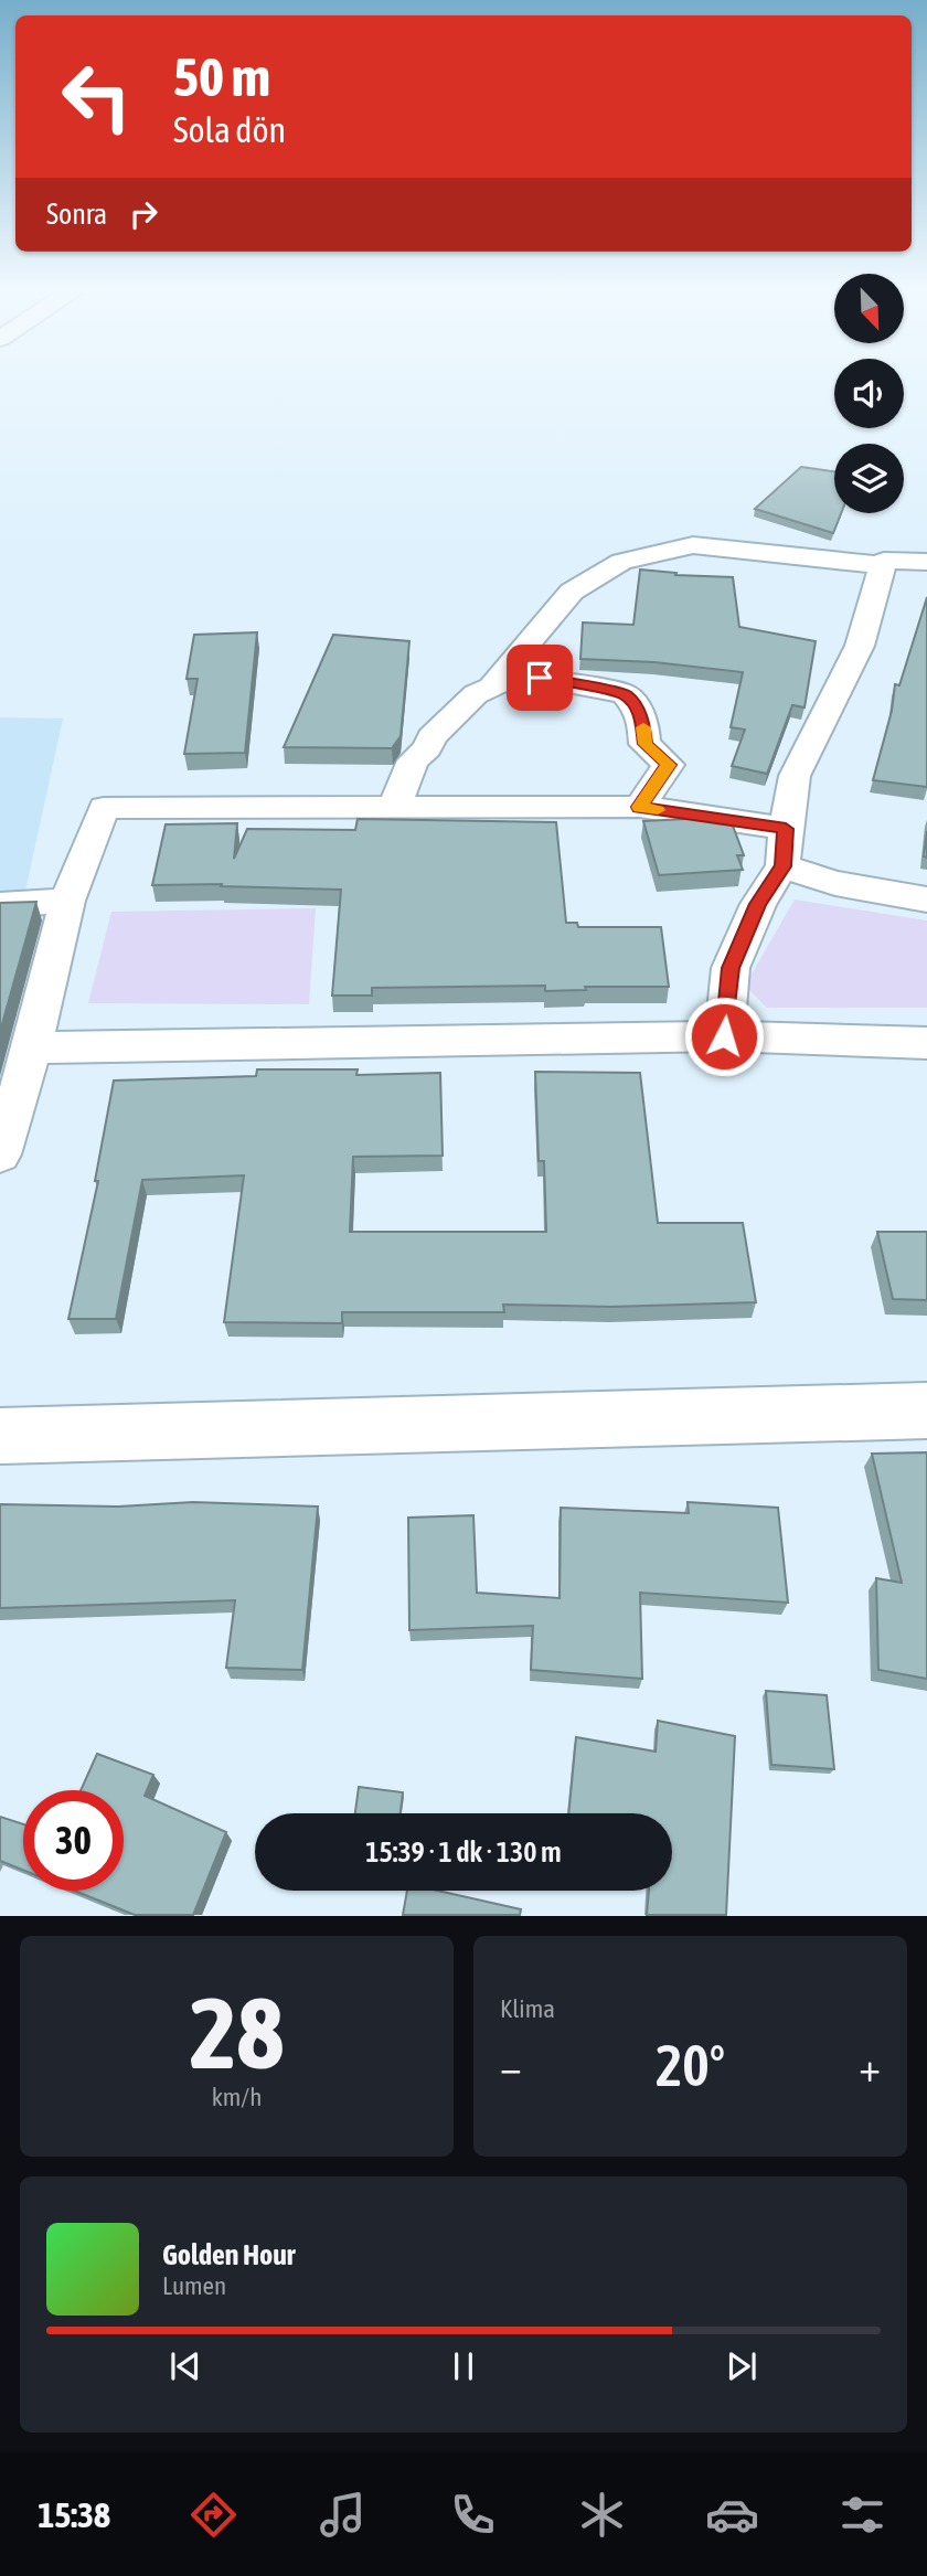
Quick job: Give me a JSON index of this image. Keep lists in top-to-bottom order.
{
  "north": "bottom right",
  "page": {
    "turn": ["50 m", "Sola dön"],
    "then": "Sonra",
    "limit": "30",
    "trip": "15:39 · 1 dk · 130 m",
    "tile": [
      ["28", "km/h"],
      "Klima"
    ],
    "heat": ["−", "20°", "+"],
    "song": ["Golden Hour", "Lumen"],
    "tabs": "15:38"
  }
}
